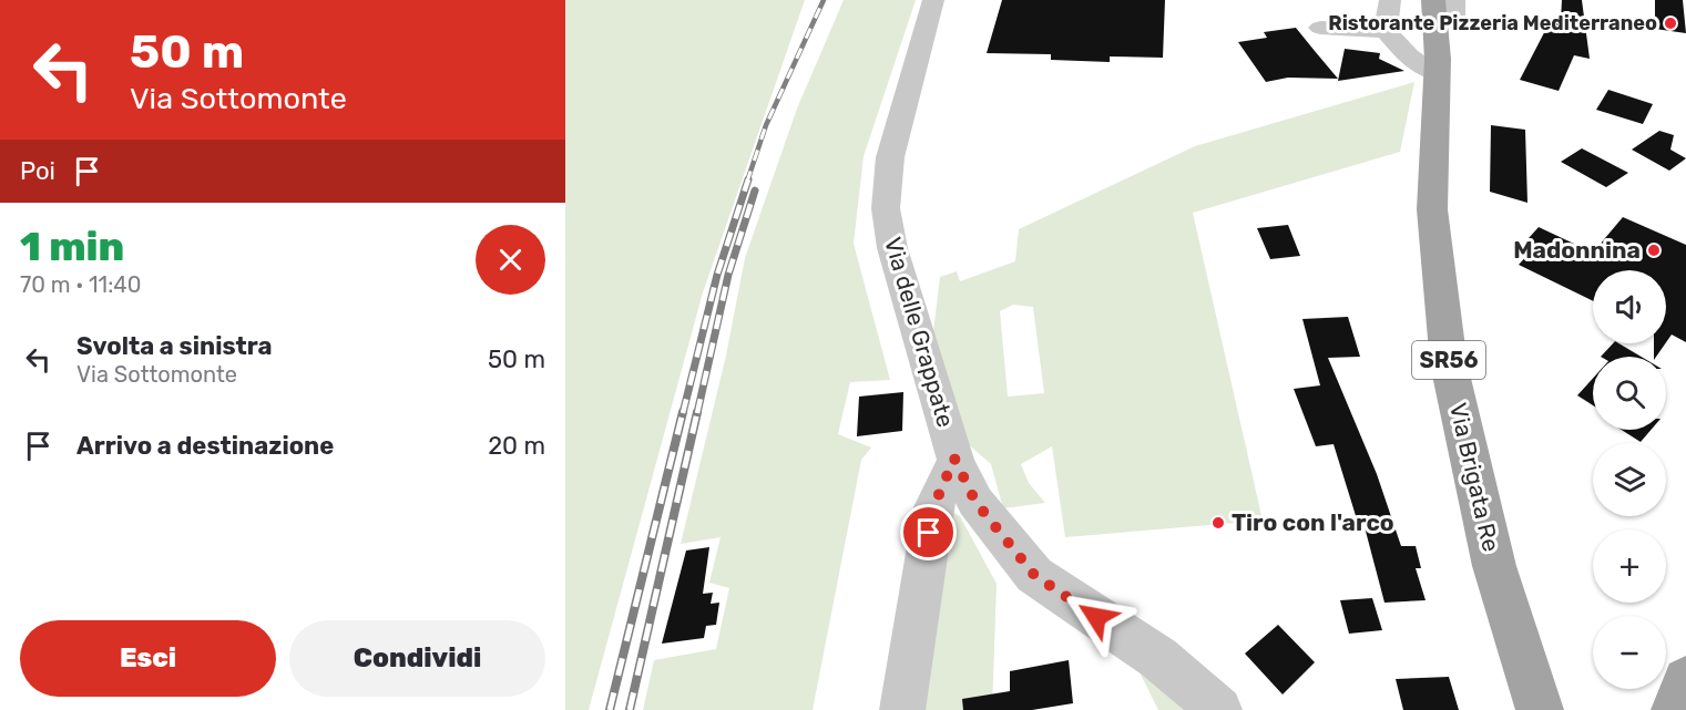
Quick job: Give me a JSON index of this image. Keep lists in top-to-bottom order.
{
  "streets": {
    "main road": ["SR56", "Via Brigata Re"],
    "street": ["Via delle Grappate"]
  },
  "places": ["Ristorante Pizzeria Mediterraneo", "Madonnina", "Tiro con l'arco"],
  "page": {
    "turn": ["50 m", "Via Sottomonte"],
    "then": "Poi",
    "heading": ["1 min", "70 m · 11:40"],
    "map_buttons": ["+", "−"],
    "list": [
      {
        "name": "Svolta a sinistra",
        "note": "Via Sottomonte",
        "value": "50 m"
      },
      {
        "name": "Arrivo a destinazione",
        "value": "20 m"
      }
    ],
    "buttons": ["Esci", "Condividi"]
  }
}
